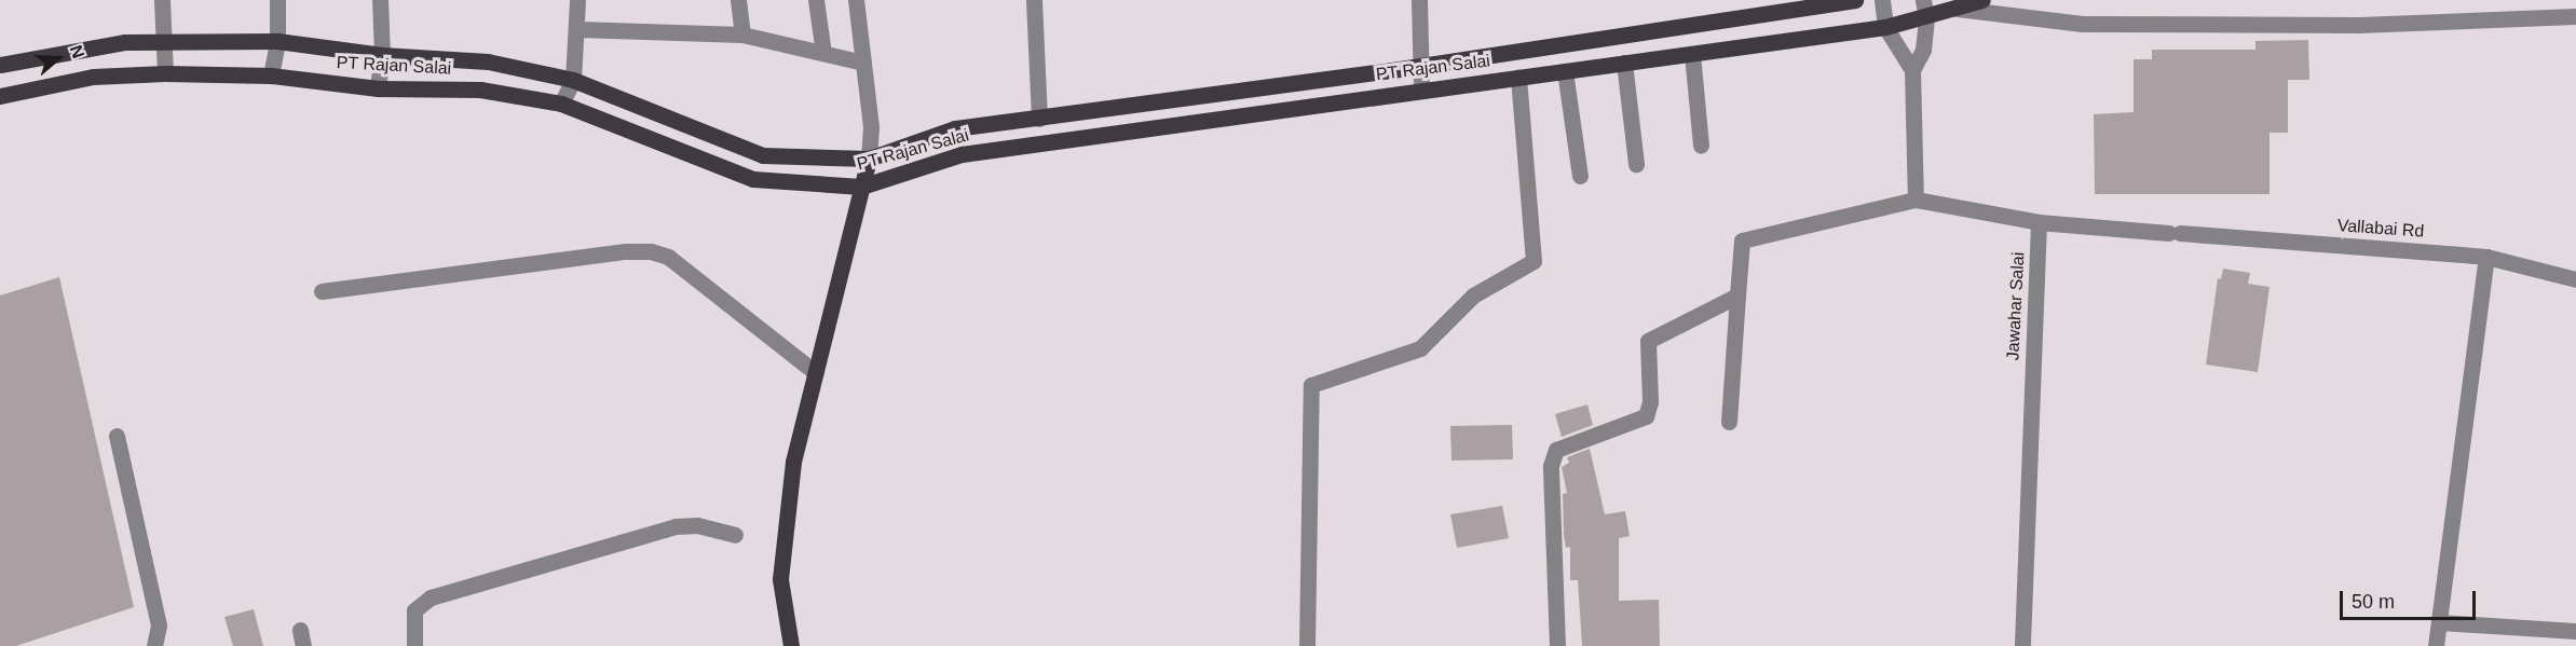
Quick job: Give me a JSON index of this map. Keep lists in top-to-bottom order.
{
  "streets": {
    "main road": ["PT Rajan Salai"],
    "street": ["Vallabai Rd", "Jawahar Salai"]
  },
  "crossings": [
    ["Vallabai Rd", "Jawahar Salai"]
  ],
  "scale_bar": "50 m",
  "north": "right"
}
